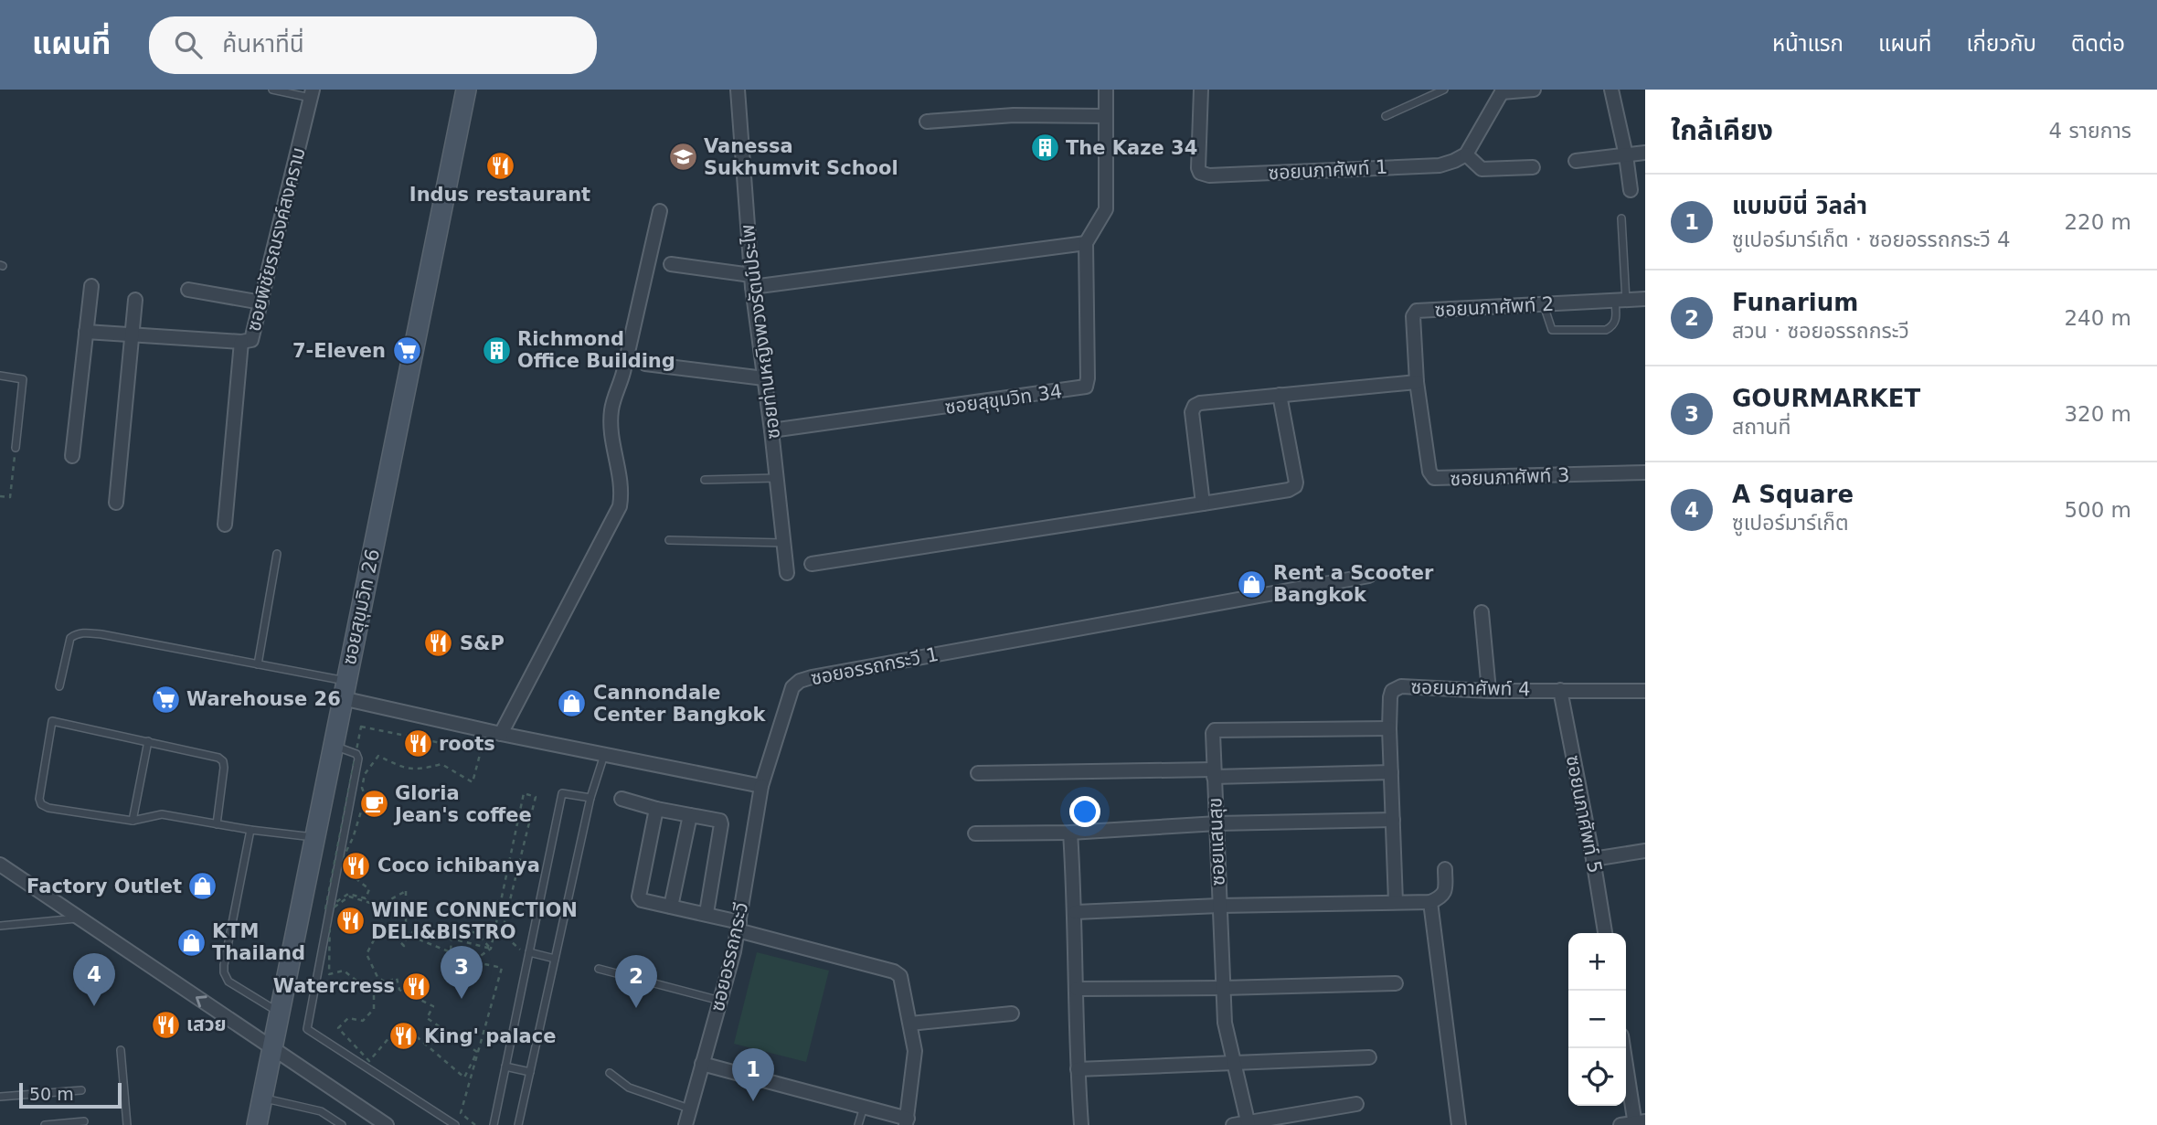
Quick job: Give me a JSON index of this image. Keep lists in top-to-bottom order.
{
  "streets": {
    "street": [
      "ซอยนภาศัพท์ 1",
      "ซอยพิชัยรณรงค์สงคราม",
      "ซอยนภาศัพท์ 2",
      "ซอยท่านหญิงพวงรัตน์ประไพ",
      "ซอยสุขุมวิท 34",
      "ซอยนภาศัพท์ 3",
      "ซอยสุขุมวิท 26",
      "ซอยอรรถกระวี 1",
      "ซอยนภาศัพท์ 4",
      "ซอยนภาศัพท์ 5",
      "ซอยแสนสุข",
      "ซอยอรรถกระวี"
    ]
  },
  "crossings": [
    ["ซอยนภาศัพท์ 2", "ซอยนภาศัพท์ 3"],
    ["ซอยท่านหญิงพวงรัตน์ประไพ", "ซอยสุขุมวิท 34"],
    ["ซอยอรรถกระวี 1", "ซอยอรรถกระวี"],
    ["ซอยนภาศัพท์ 4", "ซอยนภาศัพท์ 5"],
    ["ซอยนภาศัพท์ 4", "ซอยแสนสุข"]
  ],
  "places": {
    "building": ["The Kaze 34", "Richmond Office Building"],
    "school or university": ["Vanessa Sukhumvit School"],
    "restaurant": [
      "Indus restaurant",
      "S&P",
      "roots",
      "Coco ichibanya",
      "WINE CONNECTION DELI&BISTRO",
      "Watercress",
      "เสวย",
      "King' palace"
    ],
    "supermarket": ["7-Eleven", "Warehouse 26"],
    "shop": [
      "Rent a Scooter Bangkok",
      "Cannondale Center Bangkok",
      "Factory Outlet",
      "KTM Thailand"
    ],
    "cafe": ["Gloria Jean's coffee"]
  },
  "scale_bar": "50 m",
  "page": {
    "header": "แผนที่",
    "search": "ค้นหาที่นี่",
    "nav": [
      "หน้าแรก",
      "แผนที่",
      "เกี่ยวกับ",
      "ติดต่อ"
    ],
    "heading": ["ใกล้เคียง", "4 รายการ"],
    "list": [
      {
        "mark": "1",
        "name": "แบมบินี่ วิลล่า",
        "note": "ซูเปอร์มาร์เก็ต · ซอยอรรถกระวี 4",
        "value": "220 m"
      },
      {
        "mark": "2",
        "name": "Funarium",
        "note": "สวน · ซอยอรรถกระวี",
        "value": "240 m"
      },
      {
        "mark": "3",
        "name": "GOURMARKET",
        "note": "สถานที่",
        "value": "320 m"
      },
      {
        "mark": "4",
        "name": "A Square",
        "note": "ซูเปอร์มาร์เก็ต",
        "value": "500 m"
      }
    ],
    "map_buttons": ["+", "−"],
    "pins": [
      "3",
      "4",
      "2",
      "1"
    ],
    "scale": "50 m"
  }
}
